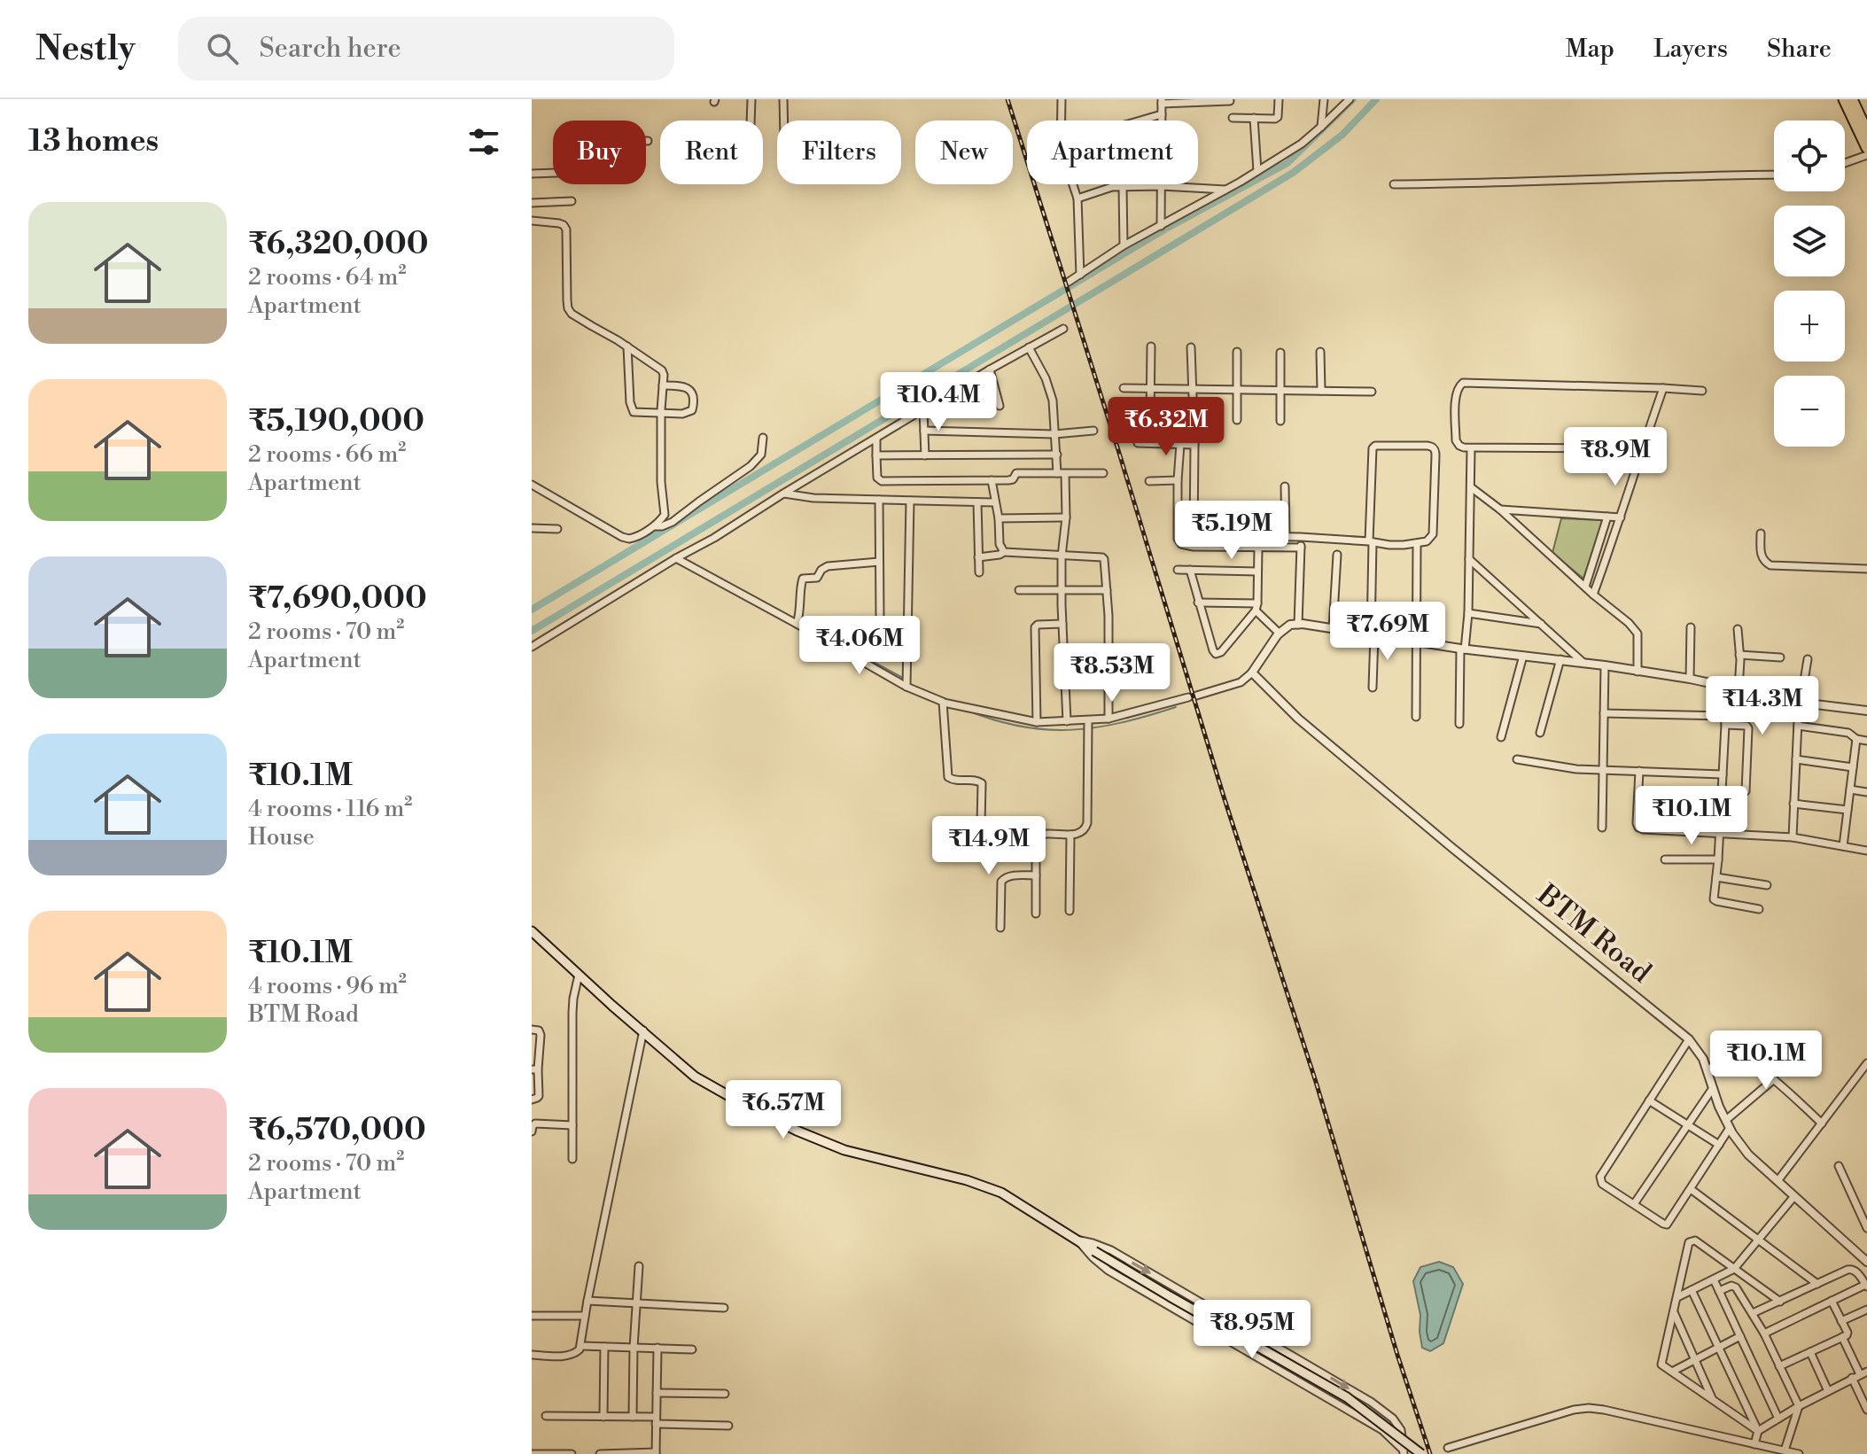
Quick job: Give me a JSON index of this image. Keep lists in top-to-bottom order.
{
  "streets": {
    "street": ["BTM Road"]
  },
  "page": {
    "header": "Nestly",
    "search": "Search here",
    "nav": ["Map", "Layers", "Share"],
    "heading": "13 homes",
    "map_buttons": ["+", "−"],
    "chip": [
      "Buy",
      "Rent",
      "Filters",
      "New",
      "Apartment"
    ],
    "list": [
      {
        "name": "₹6,320,000",
        "note": "2 rooms · 64 m² · Apartment"
      },
      {
        "name": "₹5,190,000",
        "note": "2 rooms · 66 m² · Apartment"
      },
      {
        "name": "₹7,690,000",
        "note": "2 rooms · 70 m² · Apartment"
      },
      {
        "name": "₹10.1M",
        "note": "4 rooms · 116 m² · House"
      },
      {
        "name": "₹10.1M",
        "note": "4 rooms · 96 m² · BTM Road"
      },
      {
        "name": "₹6,570,000",
        "note": "2 rooms · 70 m² · Apartment"
      }
    ],
    "price": [
      "₹10.4M",
      "₹6.32M",
      "₹8.9M",
      "₹5.19M",
      "₹7.69M",
      "₹4.06M",
      "₹8.53M",
      "₹14.3M",
      "₹10.1M",
      "₹14.9M",
      "₹10.1M",
      "₹6.57M",
      "₹8.95M"
    ]
  }
}
